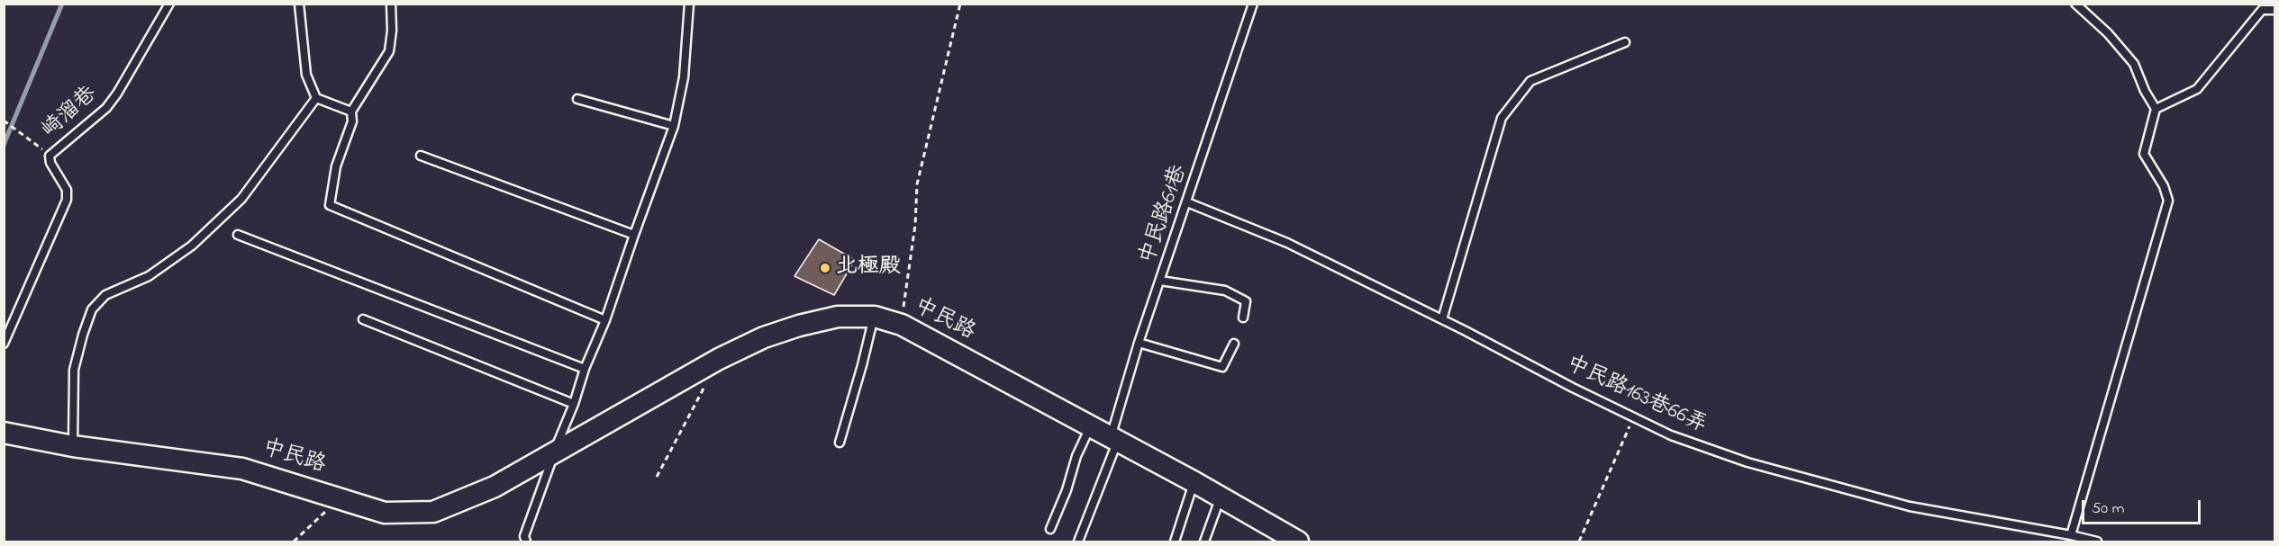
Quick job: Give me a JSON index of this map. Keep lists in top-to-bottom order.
{
  "streets": {
    "street": ["中民路"],
    "lane": ["崎溜巷", "中民路61巷", "中民路163巷66弄"]
  },
  "crossings": [
    ["中民路61巷", "中民路"],
    ["中民路61巷", "中民路163巷66弄"]
  ],
  "places": ["北極殿"],
  "scale_bar": "50 m"
}
